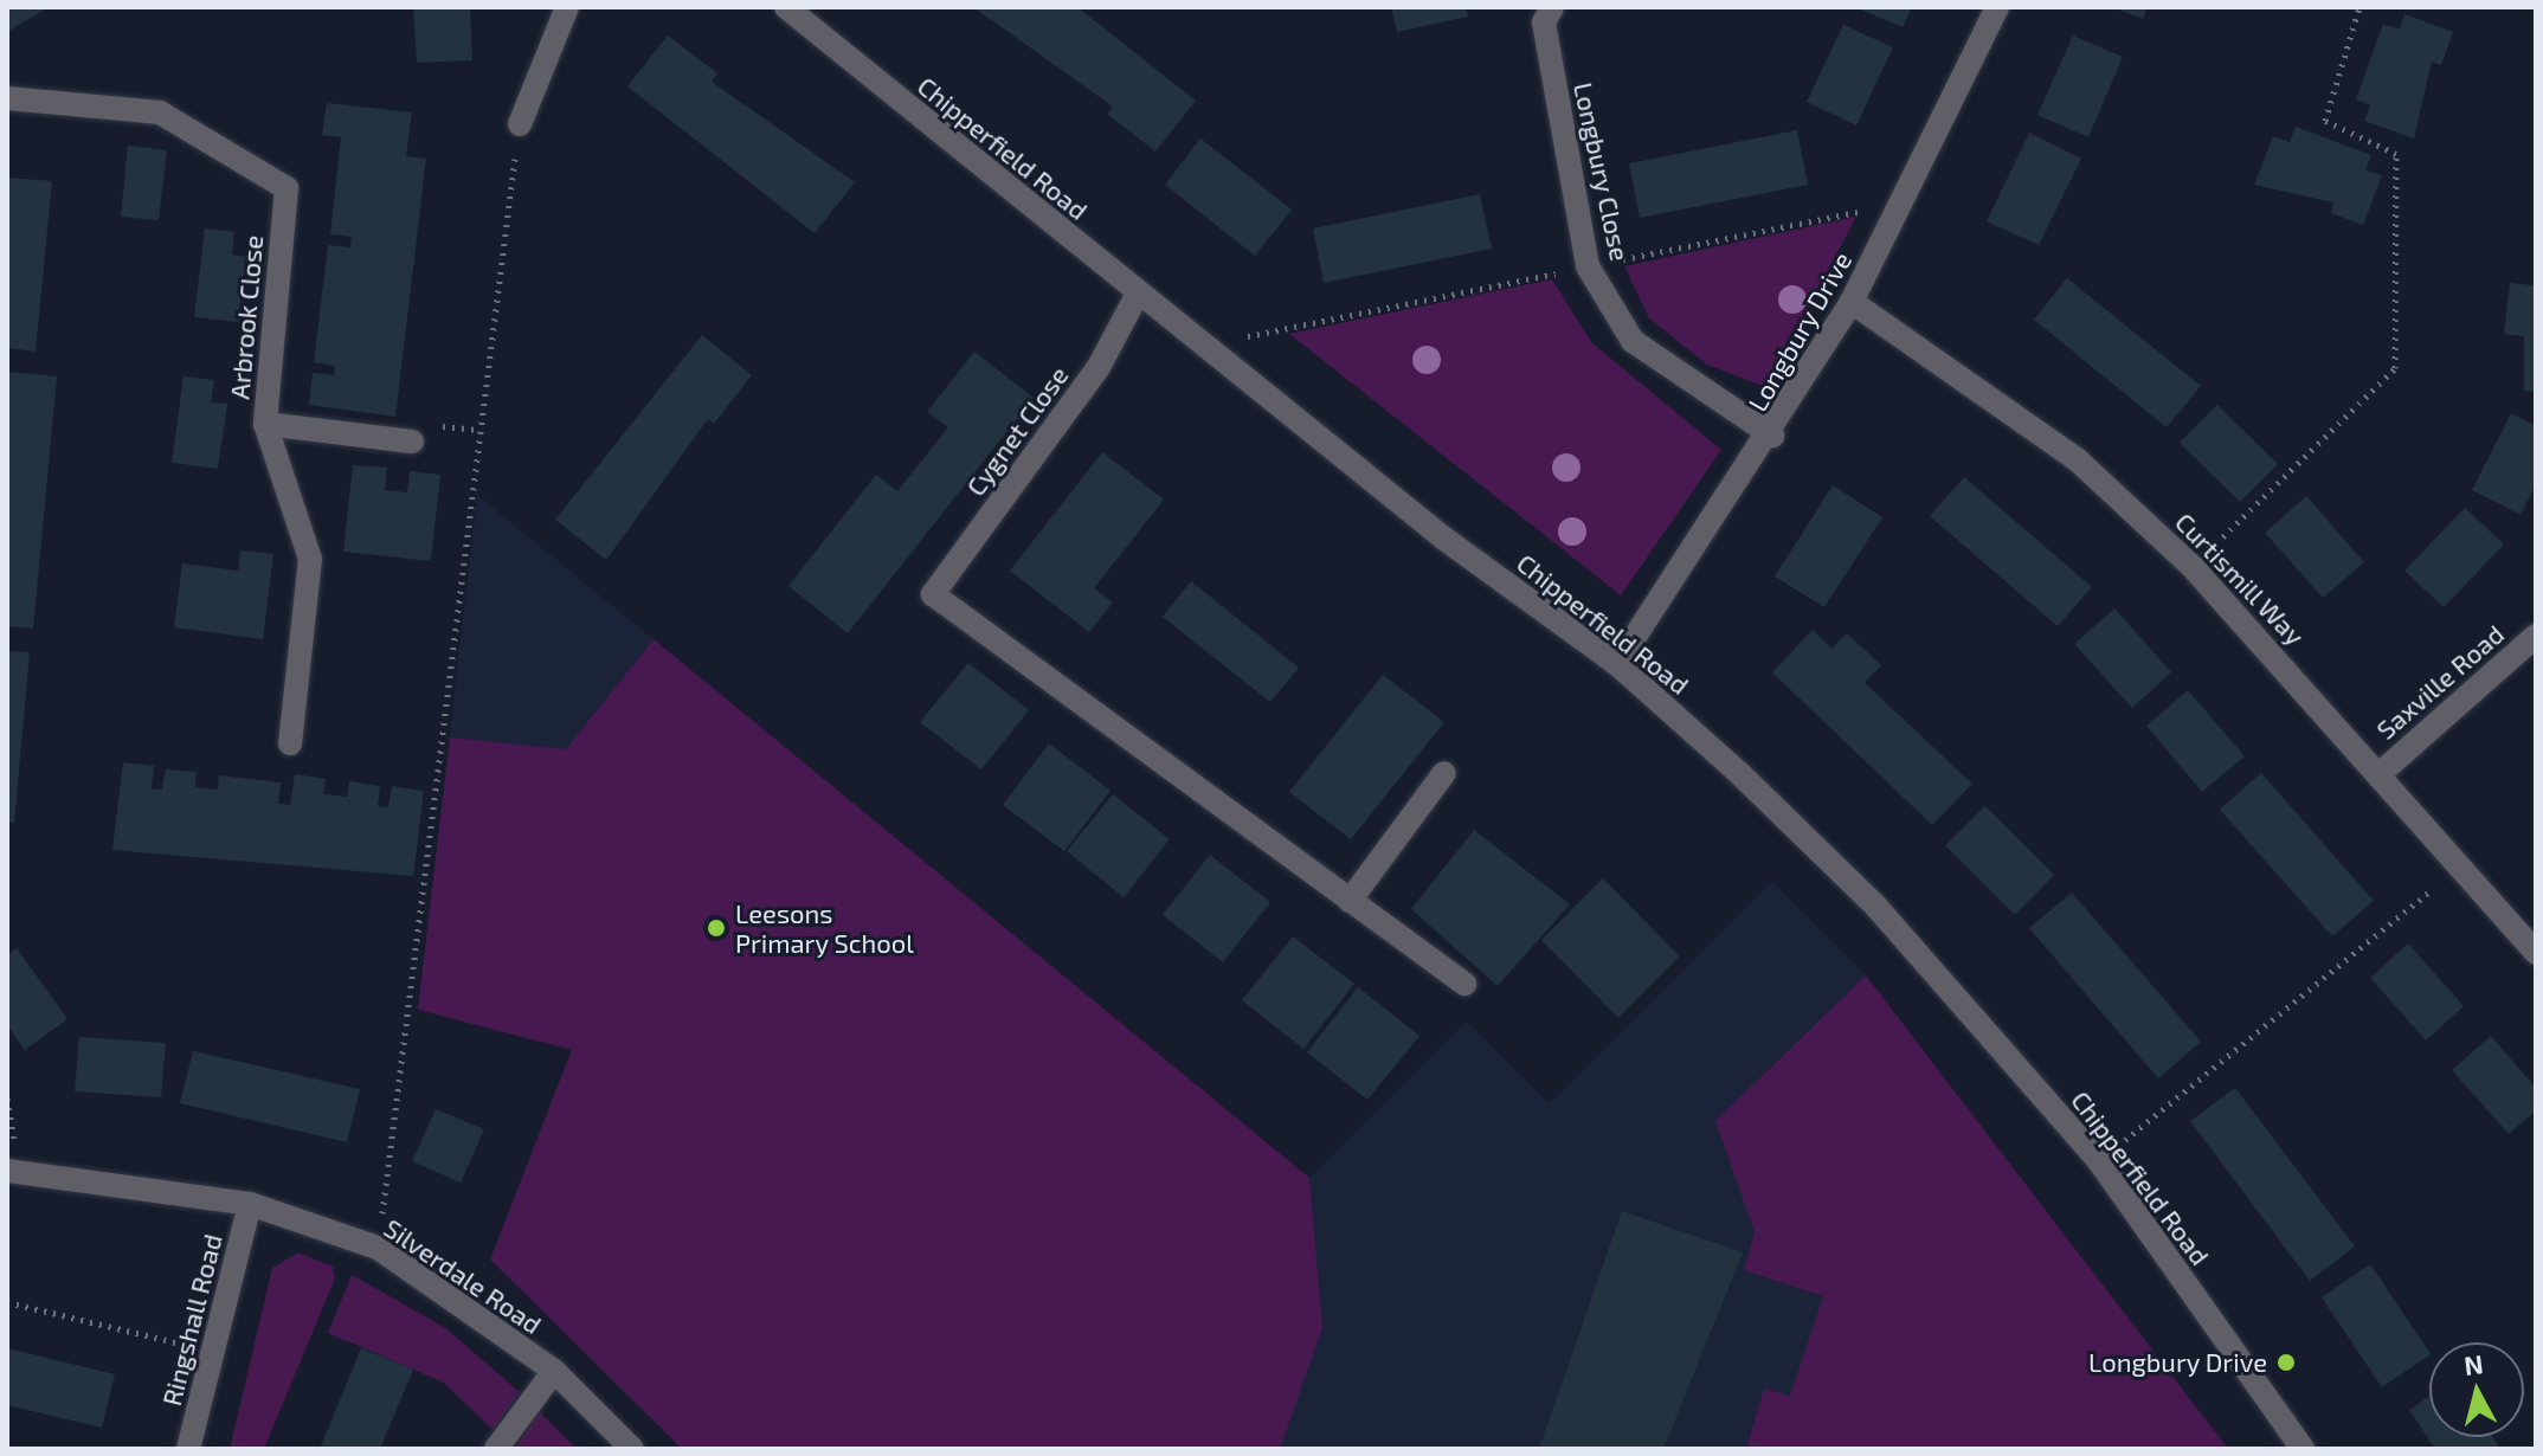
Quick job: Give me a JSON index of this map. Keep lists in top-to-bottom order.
{
  "streets": {
    "street": [
      "Chipperfield Road",
      "Longbury Close",
      "Arbrook Close",
      "Longbury Drive",
      "Cygnet Close",
      "Curtismill Way",
      "Saxville Road",
      "Silverdale Road",
      "Ringshall Road"
    ]
  },
  "crossings": [
    ["Chipperfield Road", "Longbury Drive"],
    ["Chipperfield Road", "Cygnet Close"],
    ["Longbury Close", "Longbury Drive"],
    ["Longbury Drive", "Curtismill Way"],
    ["Curtismill Way", "Saxville Road"],
    ["Silverdale Road", "Ringshall Road"]
  ],
  "places": ["Leesons Primary School", "Longbury Drive"],
  "north": "top"
}
